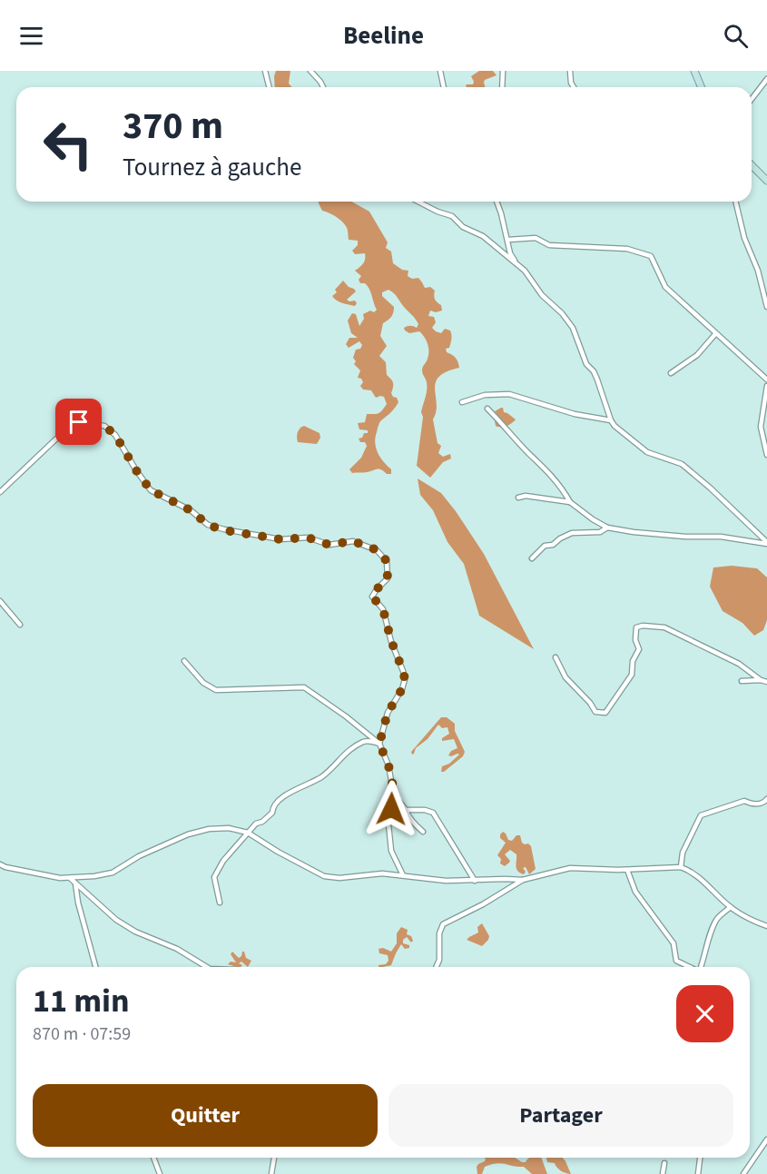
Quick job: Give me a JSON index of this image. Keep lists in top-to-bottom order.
{
  "page": {
    "header": "Beeline",
    "turn": ["370 m", "Tournez à gauche"],
    "heading": ["11 min", "870 m · 07:59"],
    "buttons": ["Quitter", "Partager"]
  }
}
